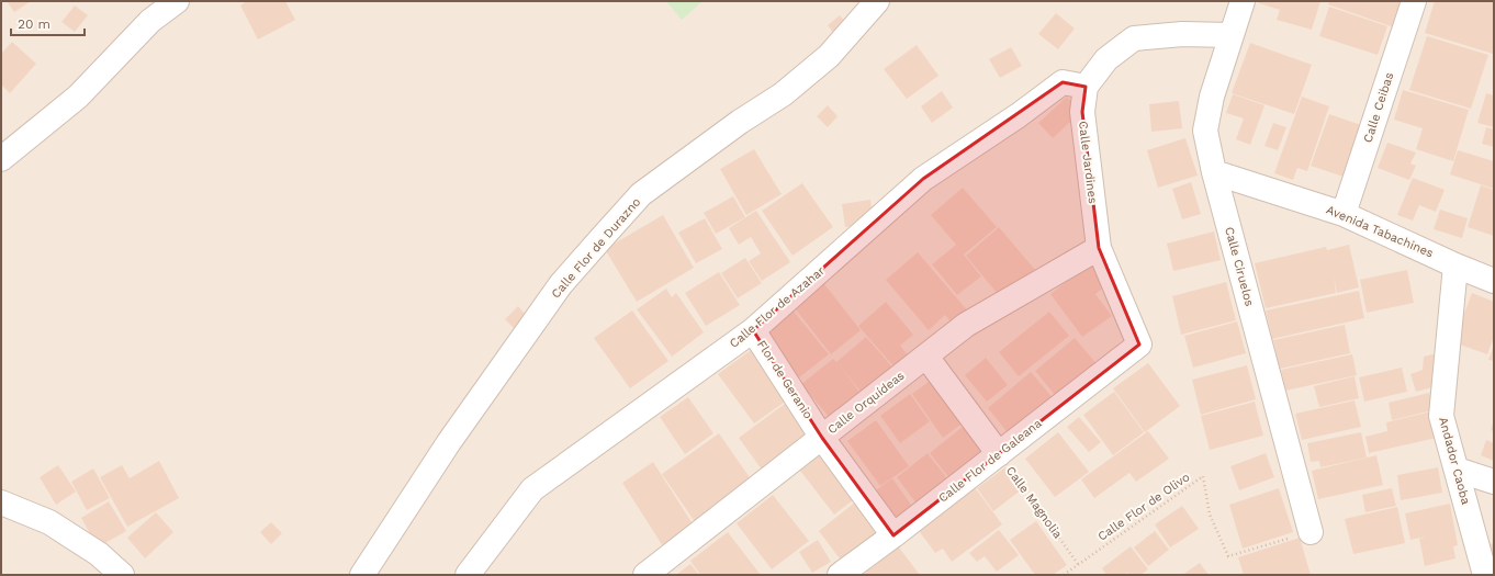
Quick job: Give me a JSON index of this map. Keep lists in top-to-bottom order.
{
  "streets": {
    "street": [
      "Calle Ceibas",
      "Calle Jardines",
      "Avenida Tabachines",
      "Calle Flor de Durazno",
      "Calle Ciruelos",
      "Calle Flor de Azahar",
      "Flor de Geranio",
      "Calle Orquídeas",
      "Calle Flor de Galeana",
      "Andador Caoba",
      "Calle Magnolia"
    ],
    "path": ["Calle Flor de Olivo"]
  },
  "crossings": [
    ["Calle Ceibas", "Avenida Tabachines"],
    ["Calle Jardines", "Calle Ciruelos"],
    ["Calle Jardines", "Calle Flor de Azahar"],
    ["Calle Jardines", "Calle Orquídeas"],
    ["Calle Jardines", "Calle Flor de Galeana"],
    ["Avenida Tabachines", "Calle Ciruelos"],
    ["Avenida Tabachines", "Andador Caoba"],
    ["Calle Ciruelos", "Calle Flor de Olivo"],
    ["Calle Flor de Azahar", "Flor de Geranio"],
    ["Flor de Geranio", "Calle Orquídeas"],
    ["Flor de Geranio", "Calle Flor de Galeana"],
    ["Calle Orquídeas", "Calle Magnolia"],
    ["Calle Flor de Galeana", "Calle Magnolia"],
    ["Calle Magnolia", "Calle Flor de Olivo"]
  ],
  "scale_bar": "20 m"
}
